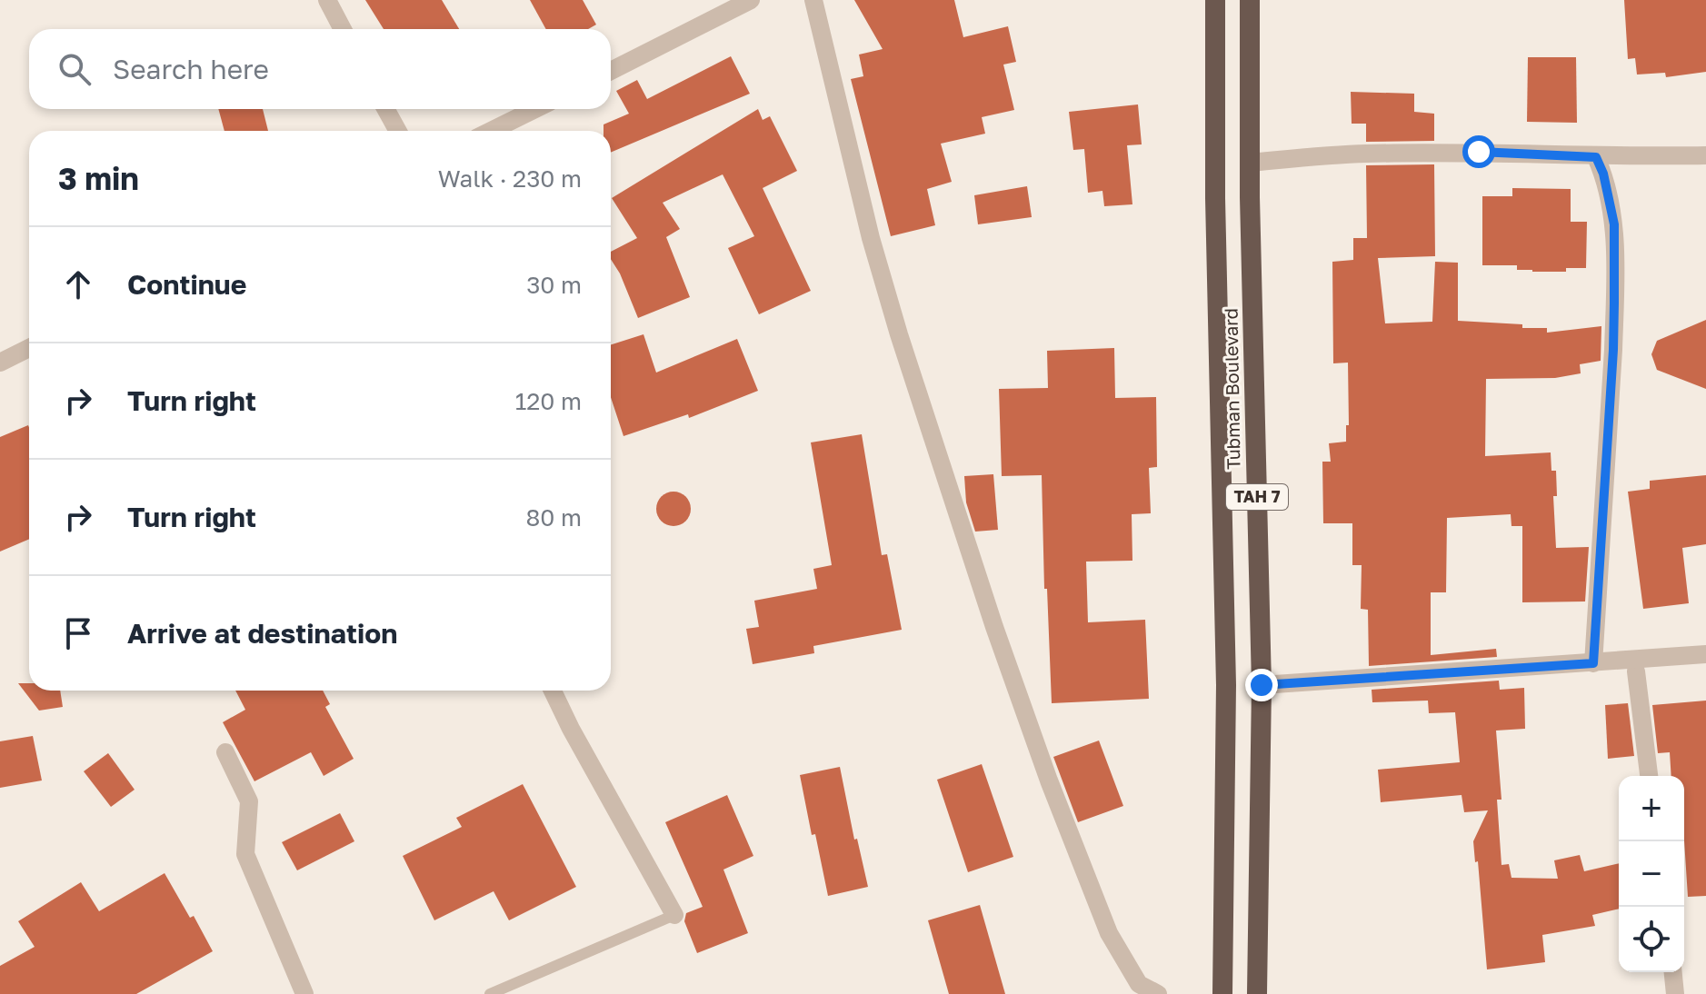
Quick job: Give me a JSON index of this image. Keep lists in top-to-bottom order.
{
  "streets": {
    "highway": ["Tubman Boulevard", "TAH 7"]
  },
  "page": {
    "search": "Search here",
    "heading": ["3 min", "Walk · 230 m"],
    "list": [
      ["Continue", "30 m"],
      ["Turn right", "120 m"],
      ["Turn right", "80 m"],
      "Arrive at destination"
    ],
    "map_buttons": ["+", "−"]
  }
}
